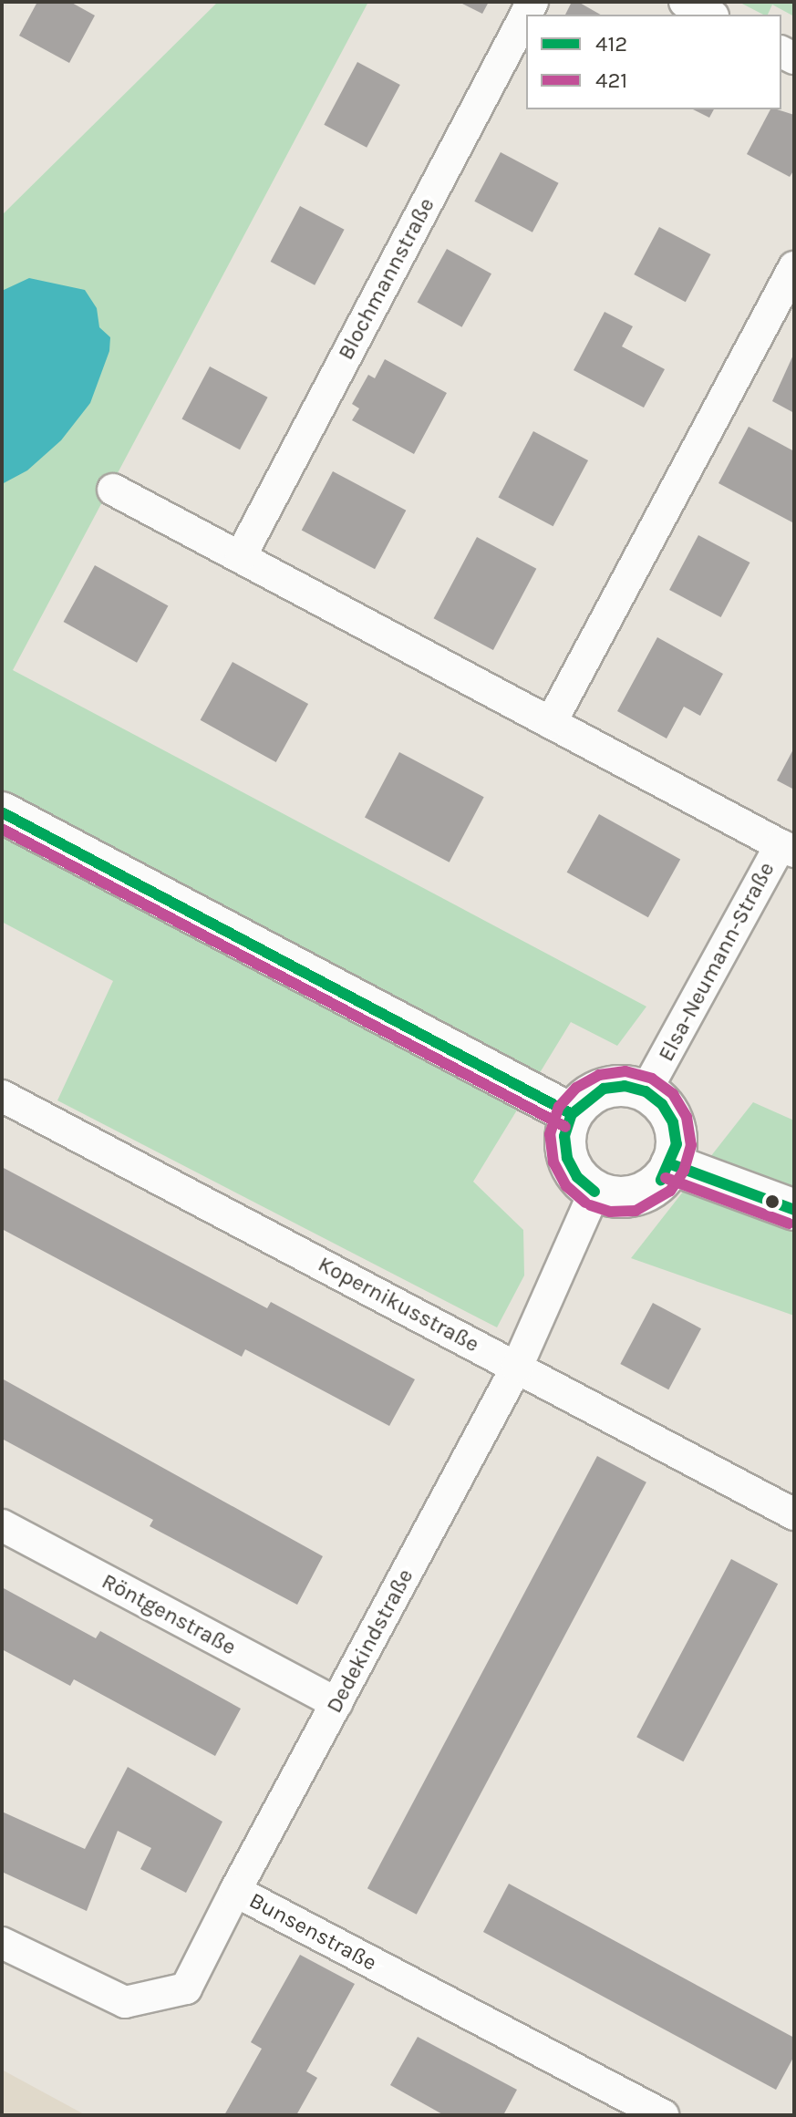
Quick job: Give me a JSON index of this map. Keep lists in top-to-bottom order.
{
  "streets": {
    "street": [
      "Blochmannstraße",
      "Elsa-Neumann-Straße",
      "Kopernikusstraße",
      "Röntgenstraße",
      "Dedekindstraße",
      "Bunsenstraße"
    ]
  },
  "crossings": [
    ["Elsa-Neumann-Straße", "Dedekindstraße"],
    ["Kopernikusstraße", "Dedekindstraße"],
    ["Röntgenstraße", "Dedekindstraße"],
    ["Dedekindstraße", "Bunsenstraße"]
  ],
  "lines": ["transit line 412", "transit line 421"],
  "legend": ["412", "421"]
}
